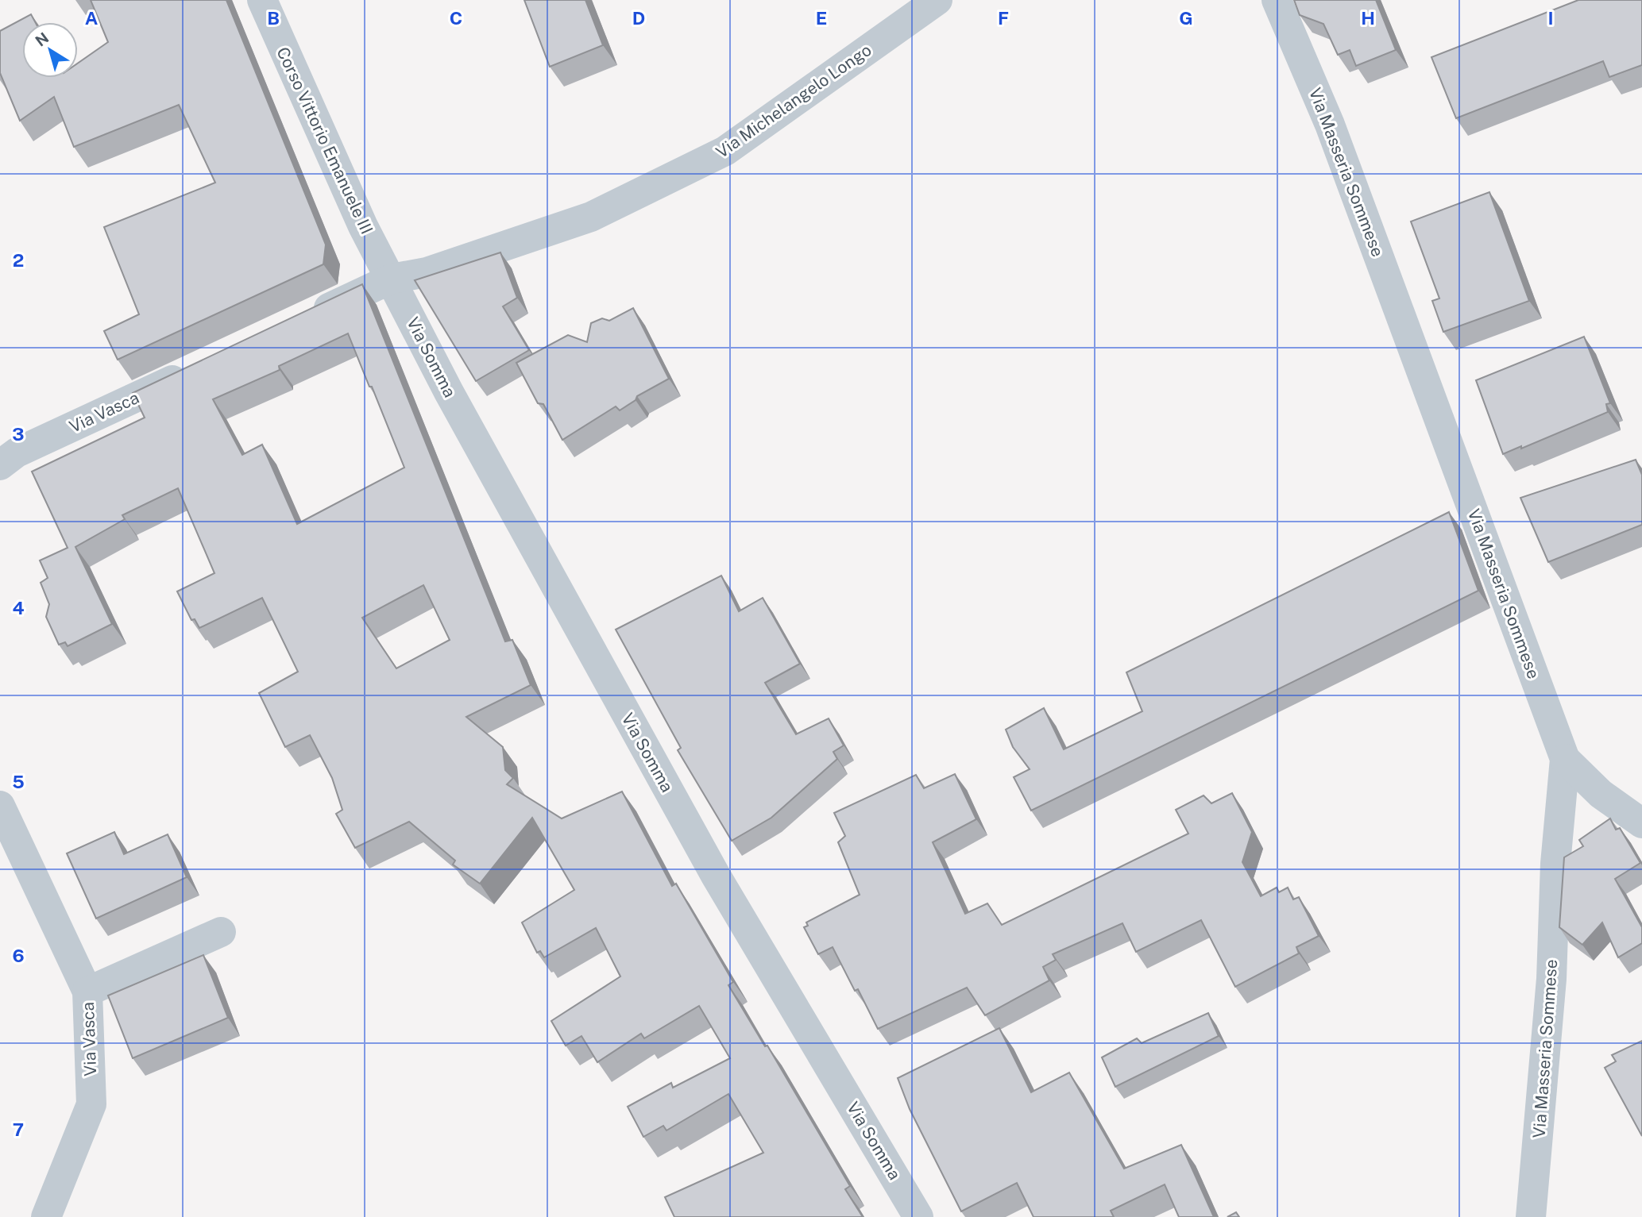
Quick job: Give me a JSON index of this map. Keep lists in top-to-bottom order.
{
  "streets": {
    "street": [
      "Via Michelangelo Longo",
      "Corso Vittorio Emanuele III",
      "Via Masseria Sommese",
      "Via Somma",
      "Via Vasca"
    ]
  },
  "crossings": [
    ["Via Michelangelo Longo", "Corso Vittorio Emanuele III"],
    ["Via Michelangelo Longo", "Via Somma"],
    ["Corso Vittorio Emanuele III", "Via Somma"]
  ],
  "north": "top left",
  "grid": {
    "columns": [
      "A",
      "B",
      "C",
      "D",
      "E",
      "F",
      "G",
      "H",
      "I"
    ],
    "rows": [
      "2",
      "3",
      "4",
      "5",
      "6",
      "7"
    ]
  }
}
